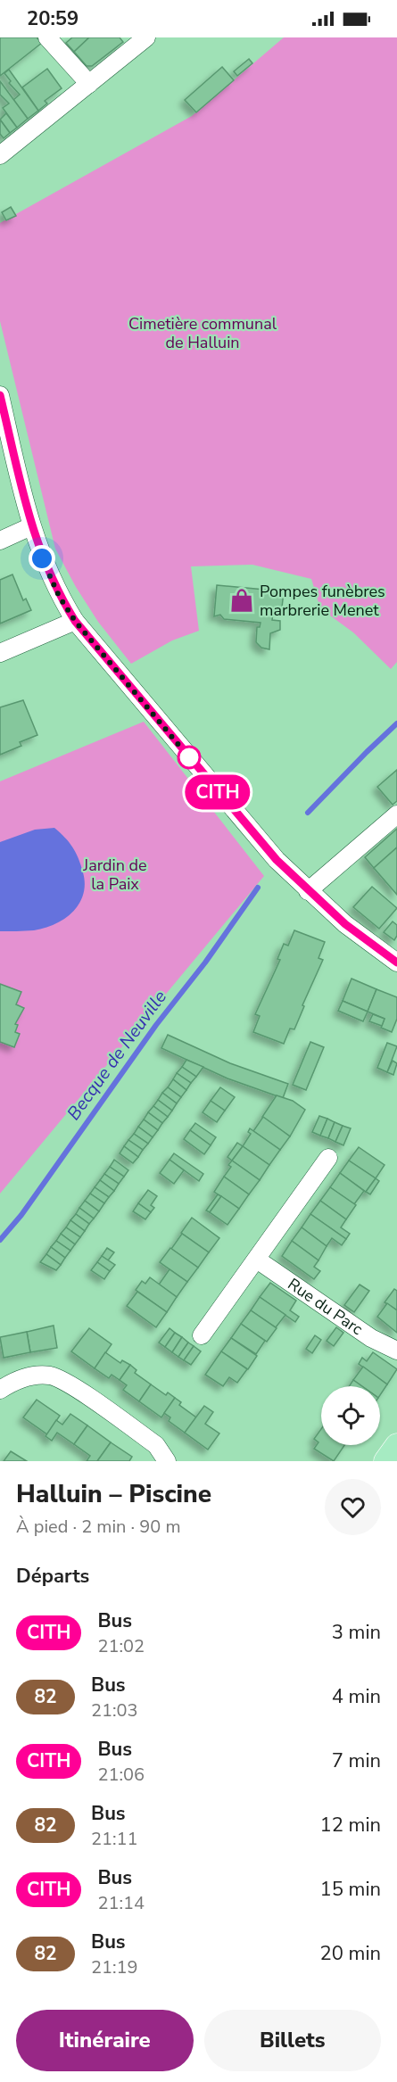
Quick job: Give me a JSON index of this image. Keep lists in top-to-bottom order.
{
  "streets": {
    "street": ["Rue du Parc"]
  },
  "water": ["Becque de Neuville"],
  "parks": ["Cimetière communal de Halluin", "Jardin de la Paix"],
  "places": {
    "shop": ["Pompes funèbres marbrerie Menet"]
  },
  "lines": ["bus line CITH"],
  "page": {
    "status": "20:59",
    "on_map": "CITH",
    "heading": [
      ["Halluin – Piscine", "À pied · 2 min · 90 m"],
      "Départs"
    ],
    "list": [
      {
        "mark": "CITH",
        "name": "Bus",
        "note": "21:02",
        "value": "3 min"
      },
      {
        "mark": "82",
        "name": "Bus",
        "note": "21:03",
        "value": "4 min"
      },
      {
        "mark": "CITH",
        "name": "Bus",
        "note": "21:06",
        "value": "7 min"
      },
      {
        "mark": "82",
        "name": "Bus",
        "note": "21:11",
        "value": "12 min"
      },
      {
        "mark": "CITH",
        "name": "Bus",
        "note": "21:14",
        "value": "15 min"
      },
      {
        "mark": "82",
        "name": "Bus",
        "note": "21:19",
        "value": "20 min"
      }
    ],
    "buttons": ["Itinéraire", "Billets"]
  }
}
